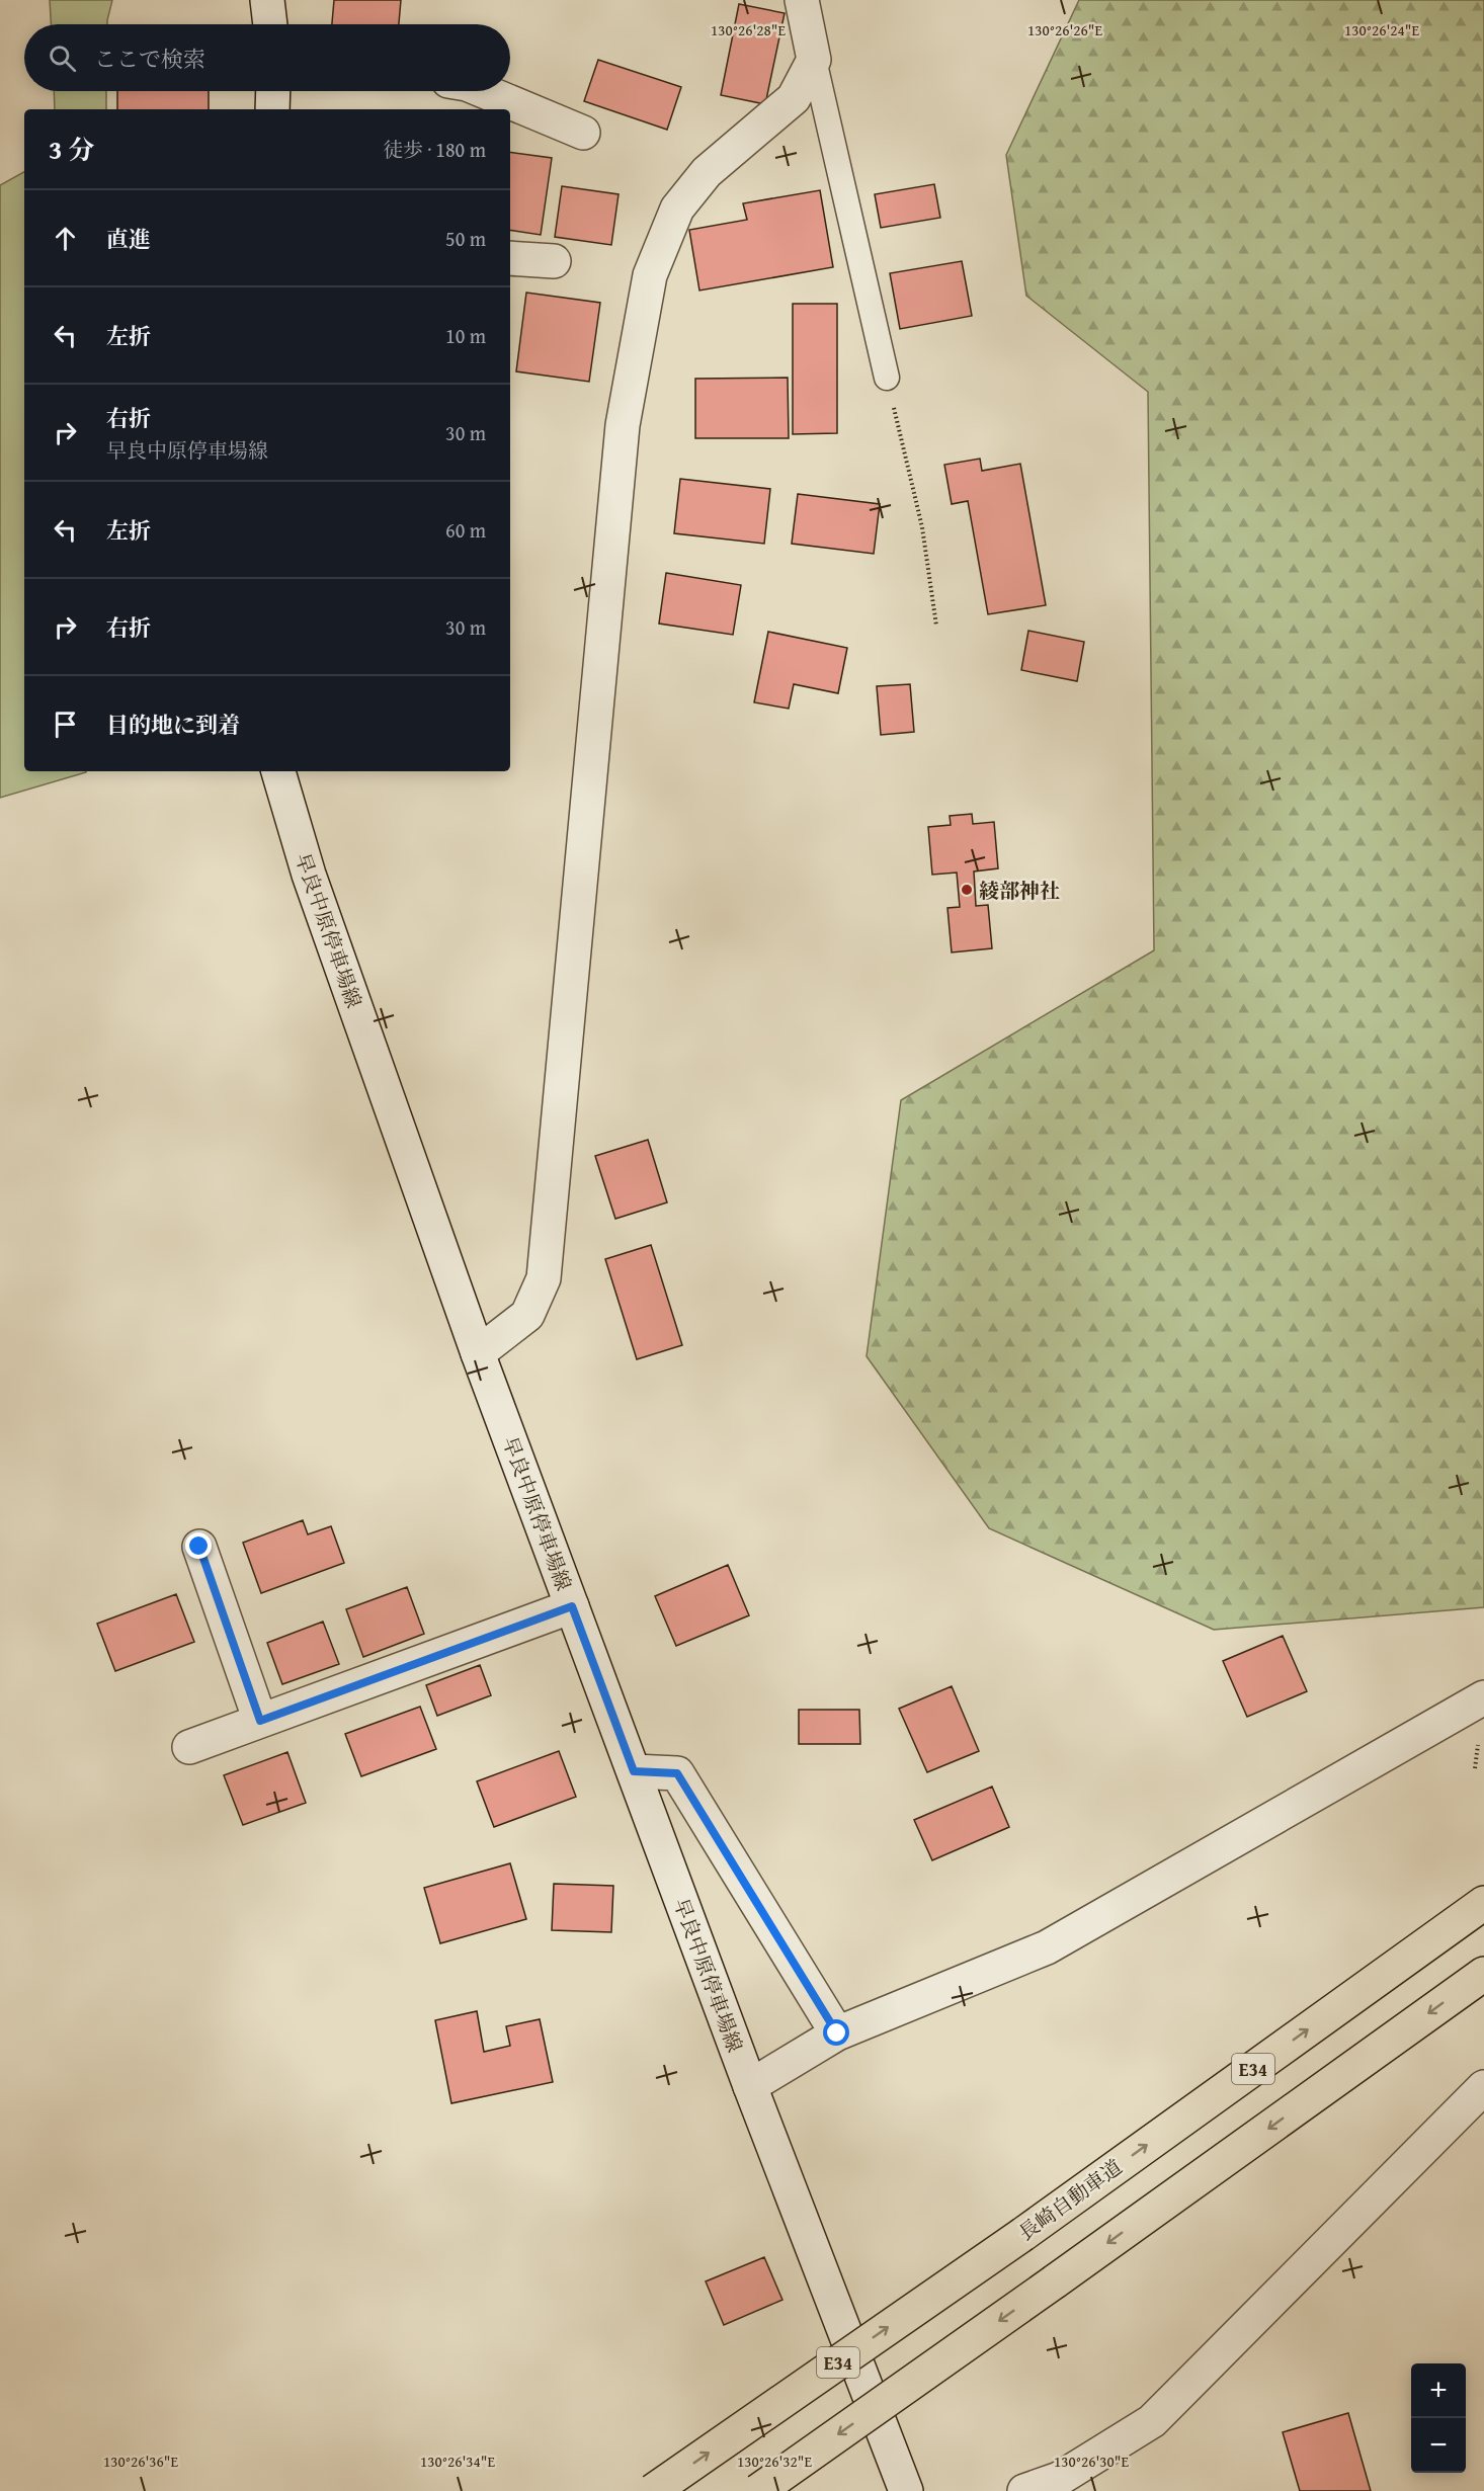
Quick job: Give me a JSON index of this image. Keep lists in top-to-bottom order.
{
  "streets": {
    "highway": ["E34", "長崎自動車道"],
    "street": ["早良中原停車場線"]
  },
  "places": ["綾部神社"],
  "page": {
    "search": "ここで検索",
    "heading": ["3 分", "徒歩 · 180 m"],
    "list": [
      ["直進", "50 m"],
      ["左折", "10 m"],
      ["右折", "早良中原停車場線", "30 m"],
      ["左折", "60 m"],
      ["右折", "30 m"],
      "目的地に到着"
    ],
    "map_buttons": ["+", "−"]
  },
  "coordinates": [
    "130°26'28\"E",
    "130°26'26\"E",
    "130°26'24\"E",
    "130°26'36\"E",
    "130°26'34\"E",
    "130°26'32\"E",
    "130°26'30\"E"
  ]
}
